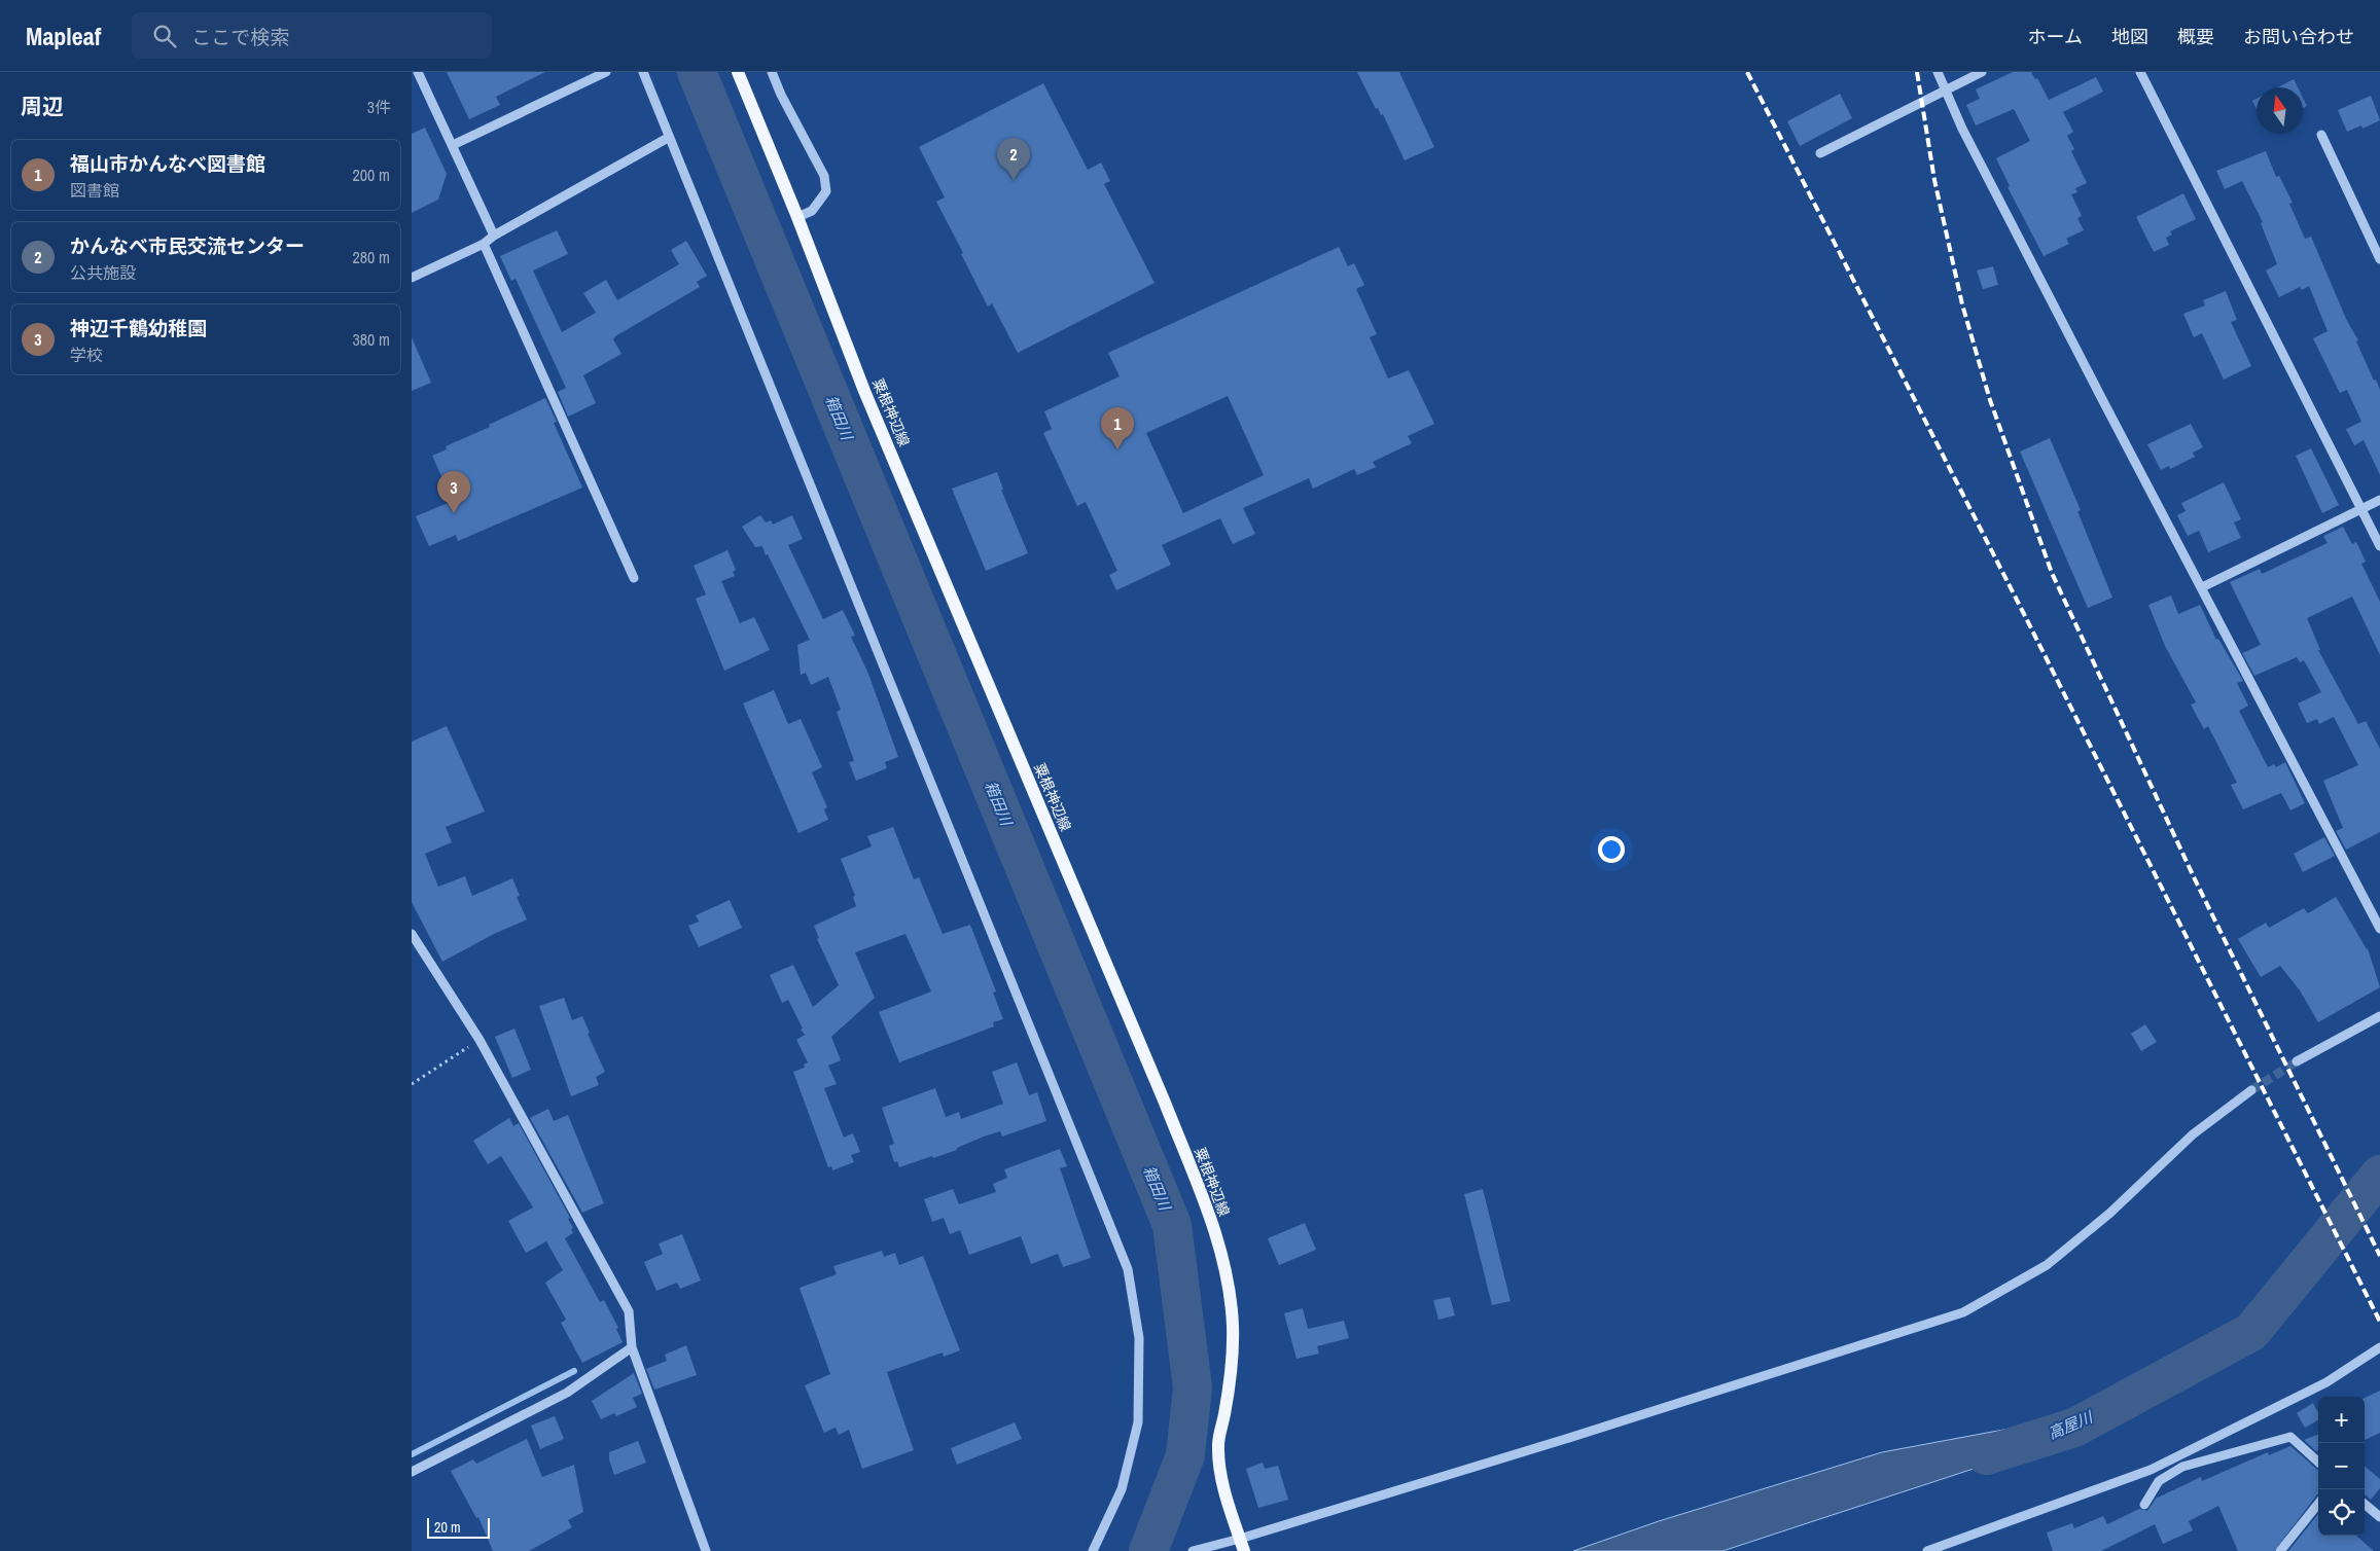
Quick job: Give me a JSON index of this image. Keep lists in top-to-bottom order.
{
  "streets": {
    "main road": ["粟根神辺線"]
  },
  "water": ["箱田川", "高屋川"],
  "scale_bar": "20 m",
  "north": "top",
  "page": {
    "header": "Mapleaf",
    "search": "ここで検索",
    "nav": [
      "ホーム",
      "地図",
      "概要",
      "お問い合わせ"
    ],
    "heading": ["周辺", "3件"],
    "pins": ["2", "1", "3"],
    "list": [
      {
        "mark": "1",
        "name": "福山市かんなべ図書館",
        "note": "図書館",
        "value": "200 m"
      },
      {
        "mark": "2",
        "name": "かんなべ市民交流センター",
        "note": "公共施設",
        "value": "280 m"
      },
      {
        "mark": "3",
        "name": "神辺千鶴幼稚園",
        "note": "学校",
        "value": "380 m"
      }
    ],
    "map_buttons": ["+", "−"],
    "scale": "20 m"
  }
}
